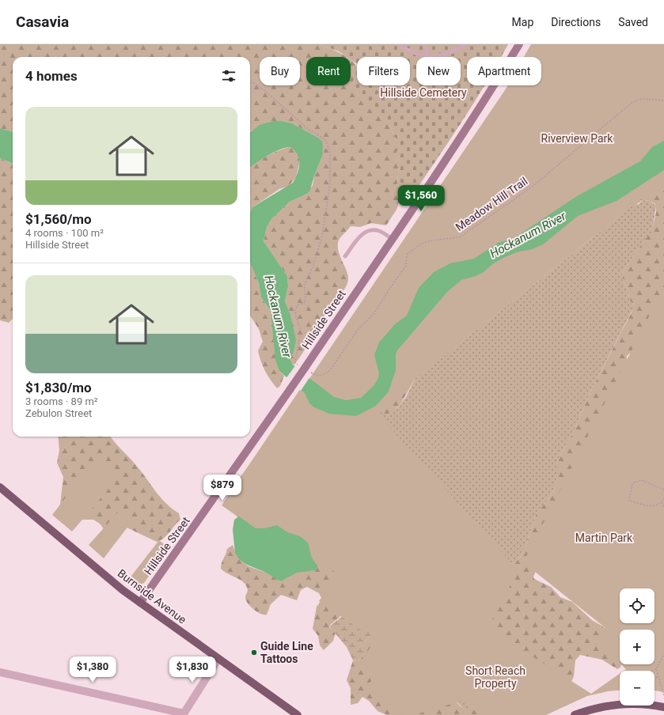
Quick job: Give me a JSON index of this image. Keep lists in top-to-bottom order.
{
  "streets": {
    "main road": ["Hillside Street", "Burnside Avenue"],
    "path": ["Meadow Hill Trail"]
  },
  "crossings": [
    ["Meadow Hill Trail", "Hillside Street"],
    ["Hillside Street", "Burnside Avenue"]
  ],
  "water": ["Hockanum River"],
  "parks": [
    "Hillside Cemetery",
    "Riverview Park",
    "Martin Park",
    "Short Reach Property"
  ],
  "places": ["Guide Line Tattoos"],
  "page": {
    "header": "Casavia",
    "nav": ["Map", "Directions", "Saved"],
    "chip": [
      "Buy",
      "Rent",
      "Filters",
      "New",
      "Apartment"
    ],
    "heading": "4 homes",
    "list": [
      {
        "name": "$1,560/mo",
        "note": "4 rooms · 100 m² · Hillside Street"
      },
      {
        "name": "$1,830/mo",
        "note": "3 rooms · 89 m² · Zebulon Street"
      }
    ],
    "price": [
      "$1,560",
      "$879",
      "$1,380",
      "$1,830"
    ],
    "map_buttons": ["+", "−"]
  }
}
